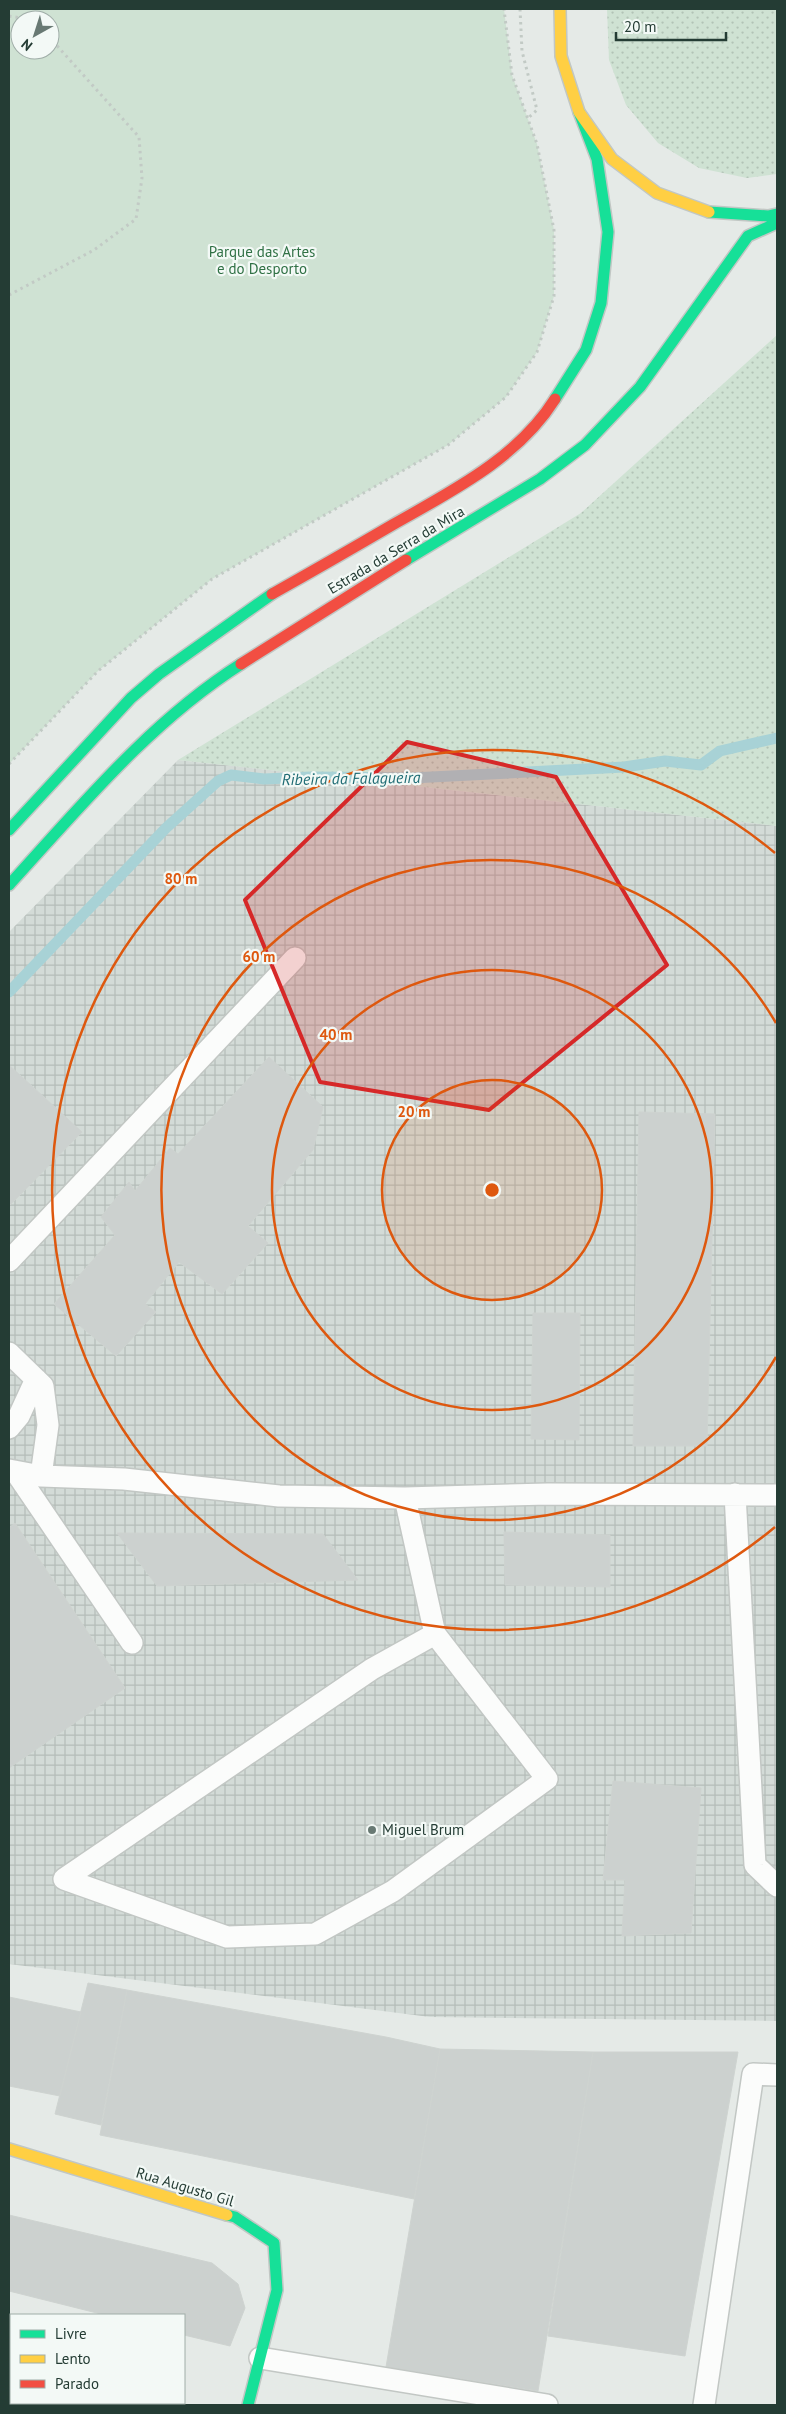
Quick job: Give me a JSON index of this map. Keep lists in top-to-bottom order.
{
  "streets": {
    "street": ["Estrada da Serra da Mira", "Rua Augusto Gil"]
  },
  "water": ["Ribeira da Falagueira"],
  "parks": ["Parque das Artes e do Desporto"],
  "places": ["Miguel Brum"],
  "legend": ["Livre", "Lento", "Parado"],
  "scale_bar": "20 m",
  "north": "bottom left",
  "rings": [
    "80 m",
    "60 m",
    "40 m",
    "20 m"
  ]
}
